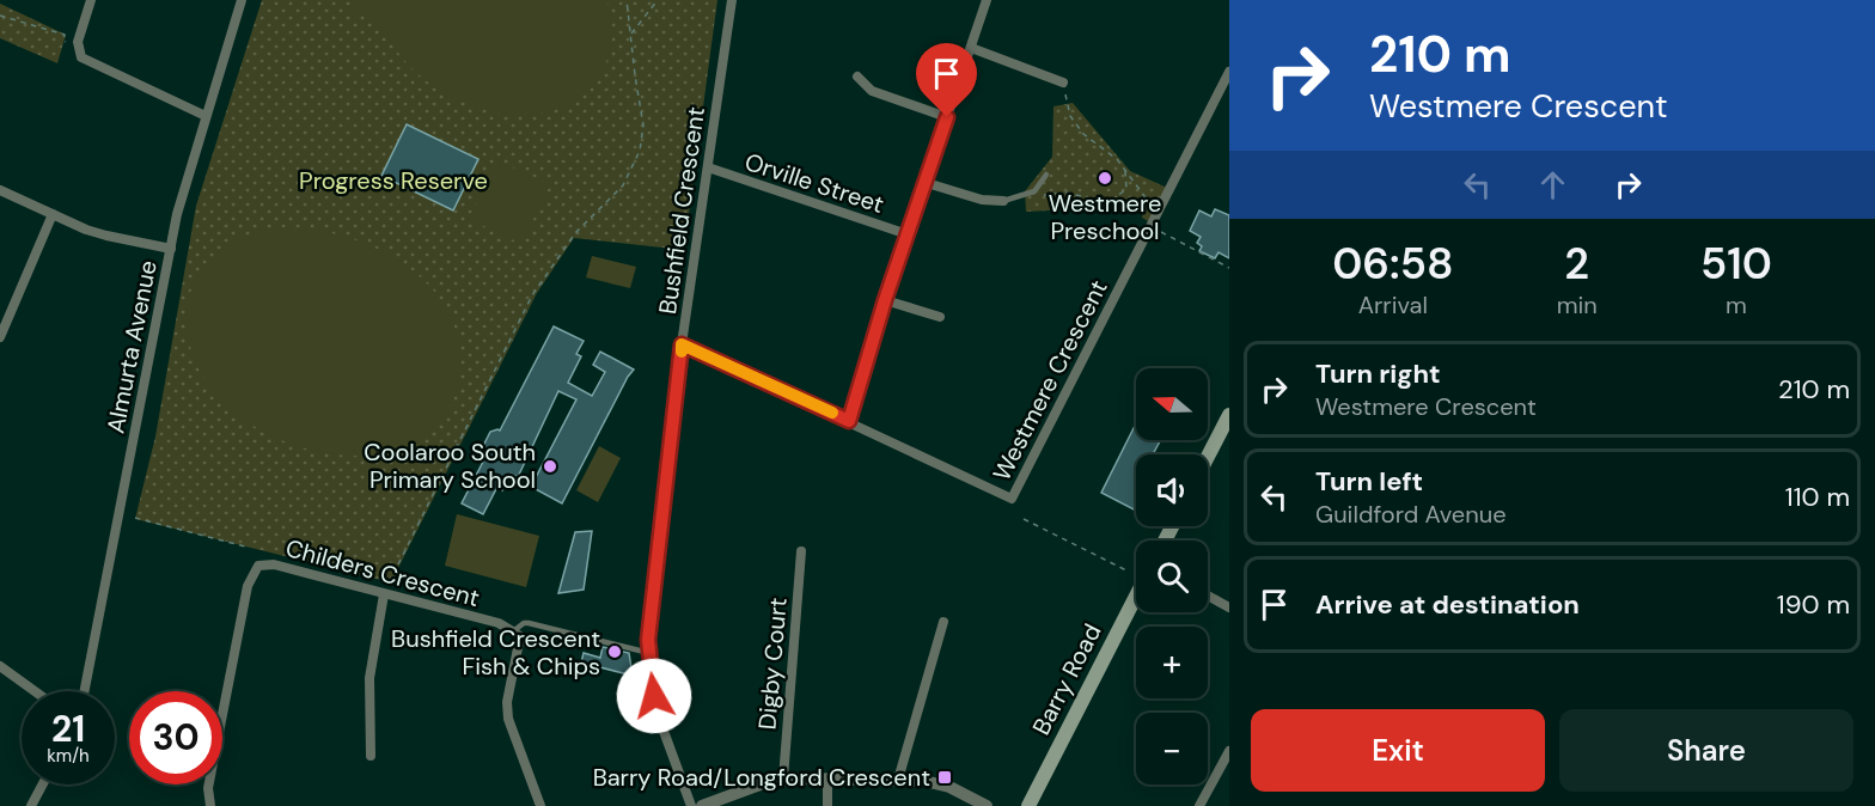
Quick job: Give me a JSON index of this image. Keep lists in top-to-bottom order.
{
  "streets": {
    "main road": ["Barry Road"],
    "street": [
      "Orville Street",
      "Bushfield Crescent",
      "Almurta Avenue",
      "Westmere Crescent",
      "Childers Crescent",
      "Digby Court"
    ]
  },
  "crossings": [
    ["Orville Street", "Bushfield Crescent"],
    ["Bushfield Crescent", "Westmere Crescent"]
  ],
  "parks": ["Progress Reserve"],
  "places": {
    "other": ["Westmere Preschool", "Coolaroo South Primary School", "Bushfield Crescent Fish & Chips"],
    "transit": ["Barry Road/Longford Crescent"]
  },
  "north": "left",
  "page": {
    "turn": ["210 m", "Westmere Crescent"],
    "eta": [
      "06:58",
      "Arrival",
      "2",
      "min",
      "510",
      "m"
    ],
    "list": [
      {
        "name": "Turn right",
        "note": "Westmere Crescent",
        "value": "210 m"
      },
      {
        "name": "Turn left",
        "note": "Guildford Avenue",
        "value": "110 m"
      },
      {
        "name": "Arrive at destination",
        "value": "190 m"
      }
    ],
    "map_buttons": ["+", "−"],
    "speed": "21 km/h",
    "limit": "30",
    "buttons": ["Exit", "Share"]
  }
}
